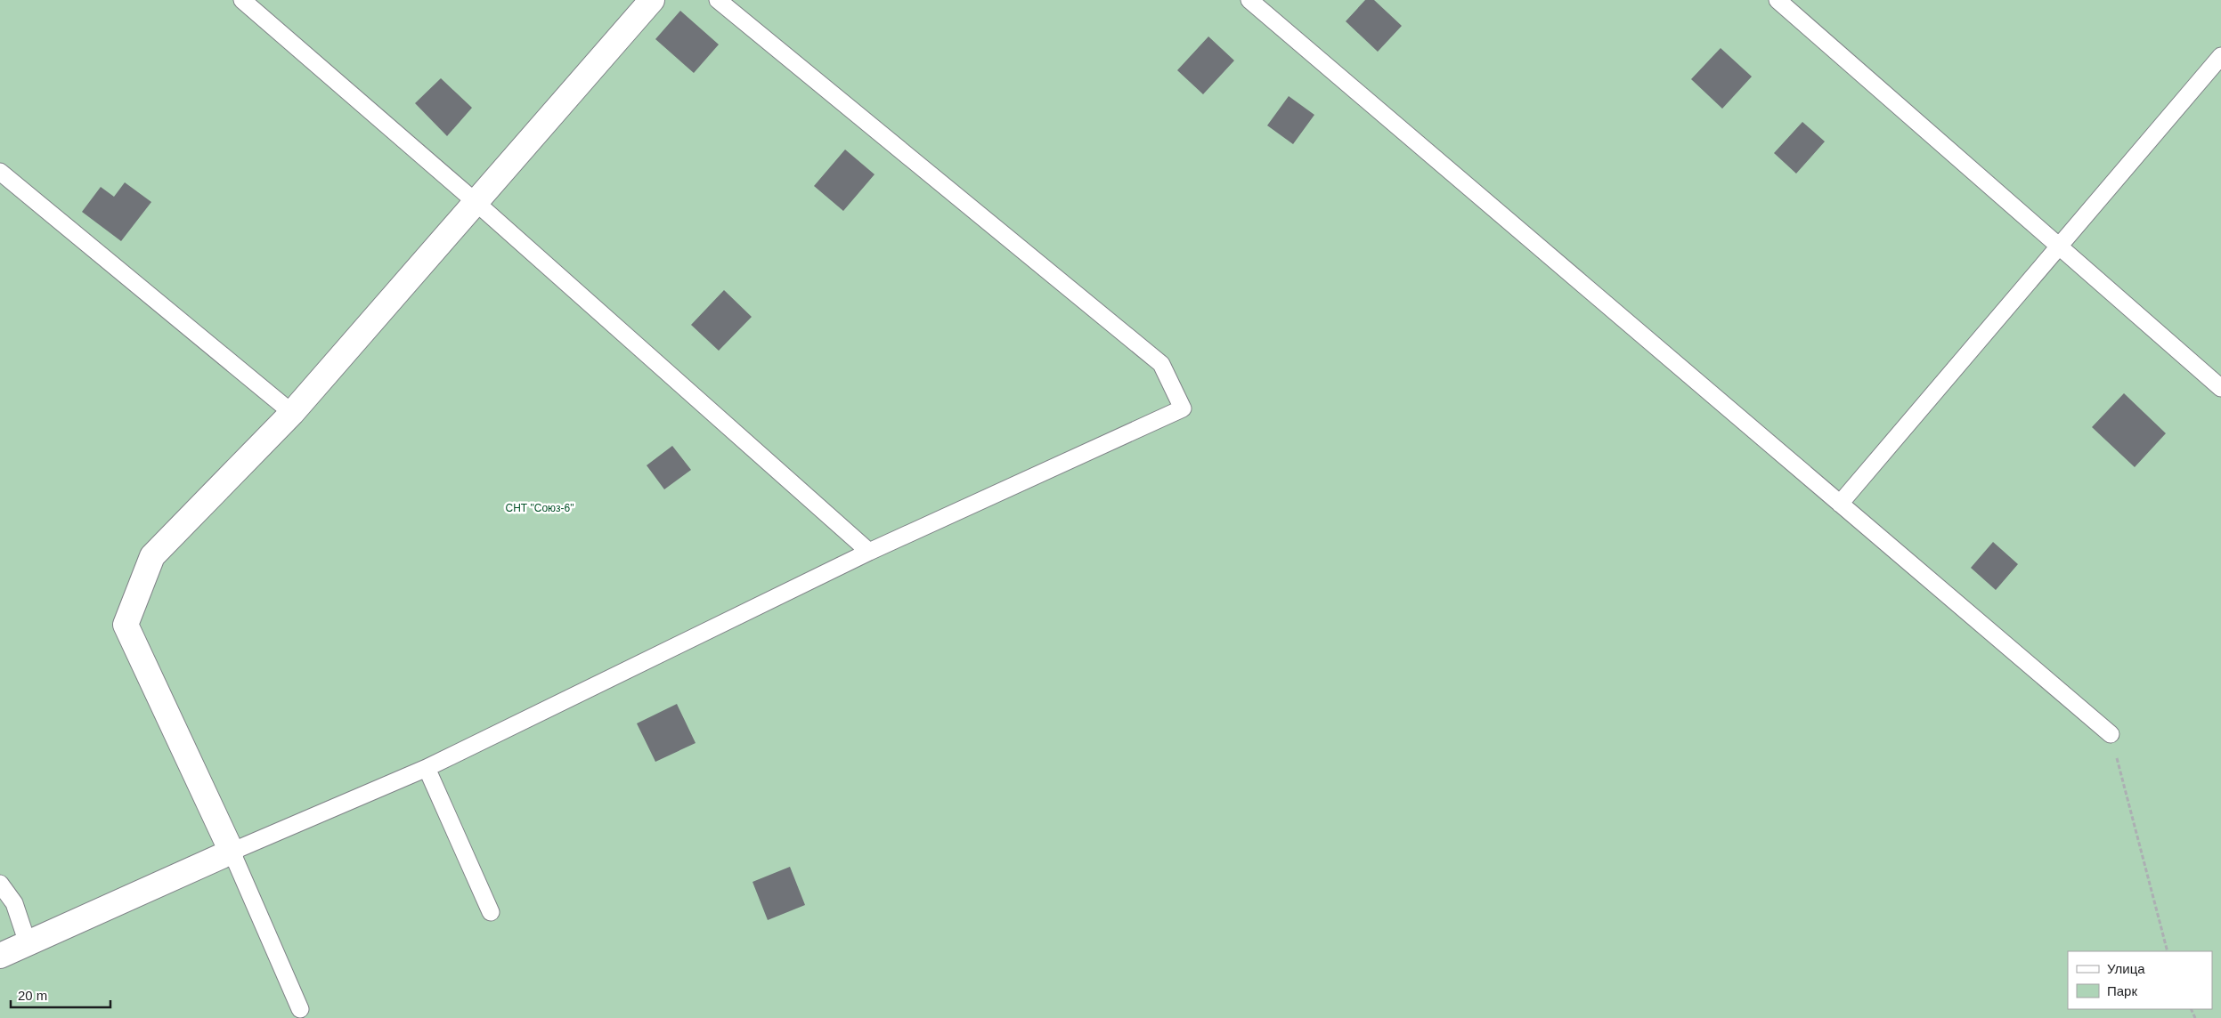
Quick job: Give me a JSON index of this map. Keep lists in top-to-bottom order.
{
  "parks": ["СНТ \"Союз-6\""],
  "legend": ["Улица", "Парк"],
  "scale_bar": "20 m"
}
